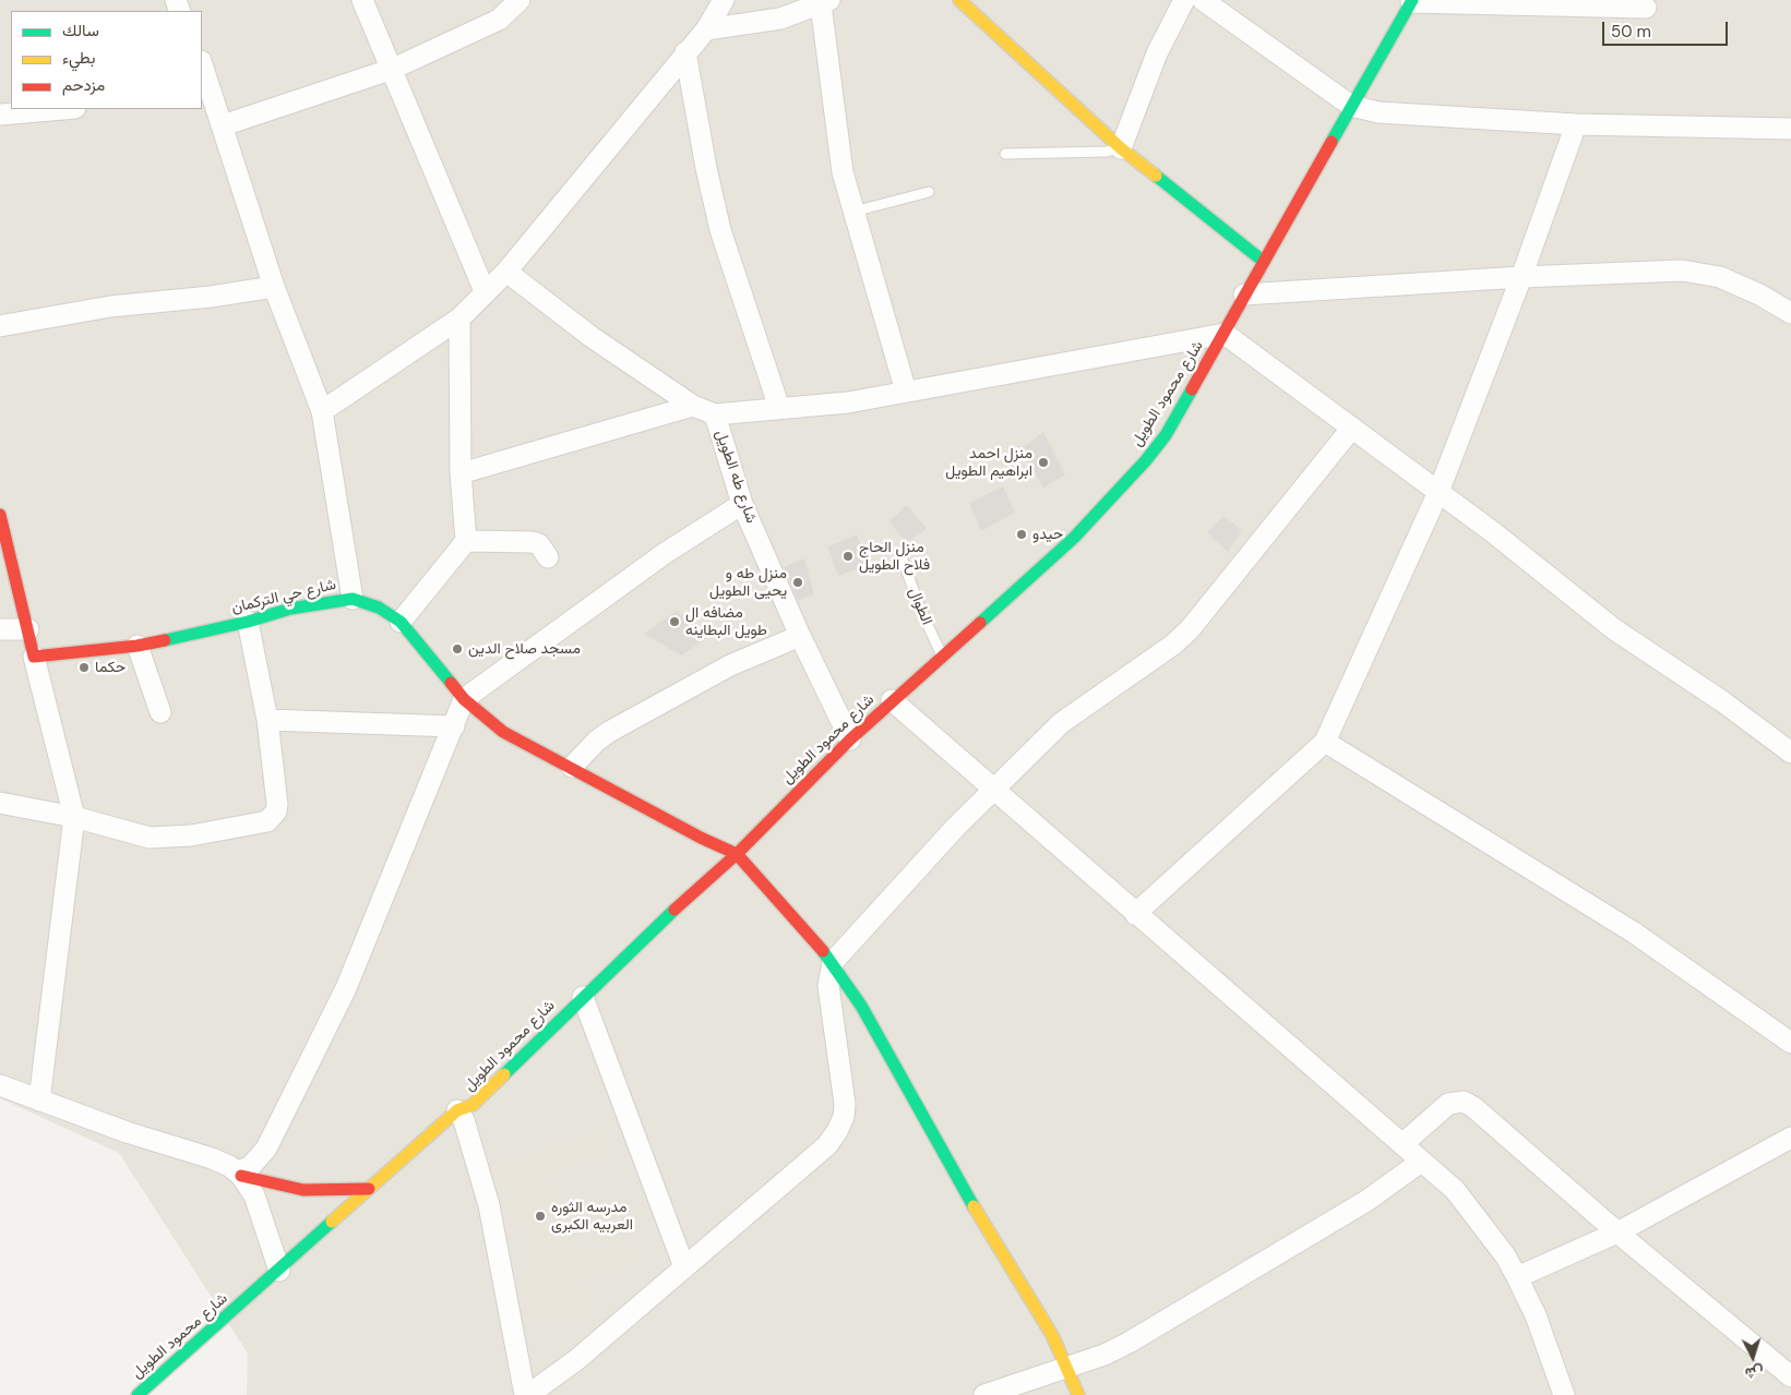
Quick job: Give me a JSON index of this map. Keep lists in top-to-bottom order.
{
  "streets": {
    "street": ["شارع محمود الطويل", "شارع طه الطويل", "شارع حي التركمان"],
    "lane": ["الطوال"]
  },
  "crossings": [
    ["شارع محمود الطويل", "شارع طه الطويل"],
    ["شارع محمود الطويل", "شارع حي التركمان"],
    ["شارع محمود الطويل", "الطوال"]
  ],
  "places": [
    "منزل احمد ابراهيم الطويل",
    "حيدو",
    "منزل الحاج فلاح الطويل",
    "منزل طه و يحيى الطويل",
    "مضافه ال طويل البطاينه",
    "مسجد صلاح الدين",
    "حكما",
    "مدرسه الثوره العربيه الكبرى"
  ],
  "legend": ["سالك", "بطيء", "مزدحم"],
  "scale_bar": "50 m",
  "north": "bottom"
}
